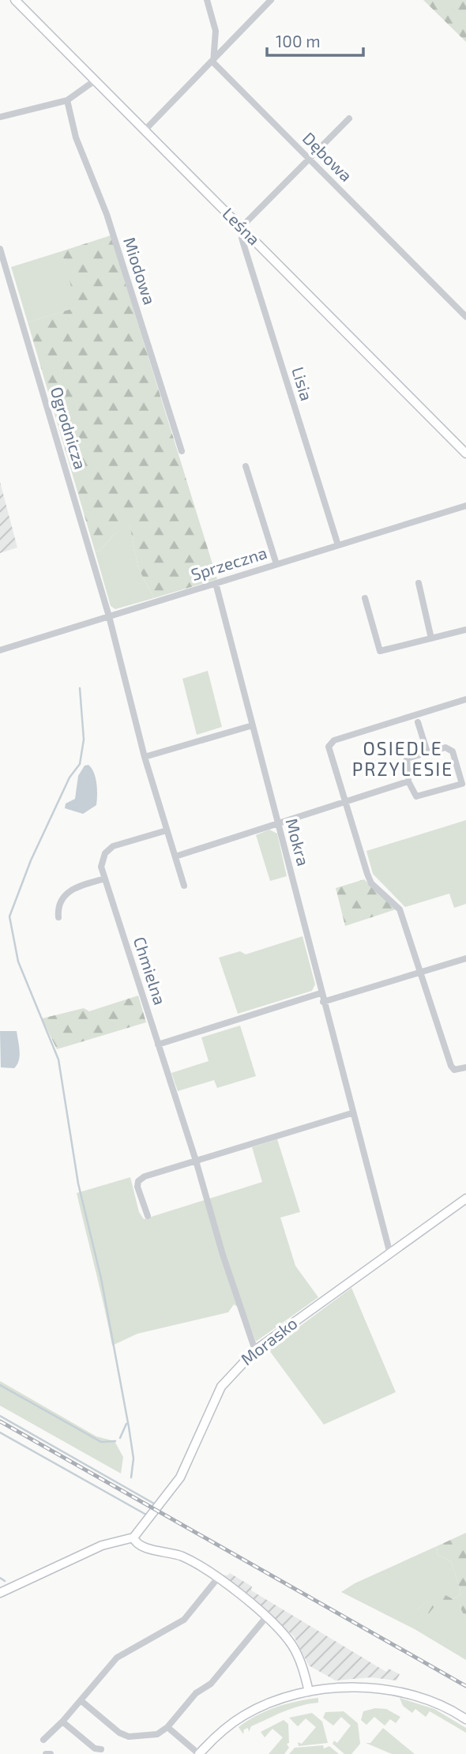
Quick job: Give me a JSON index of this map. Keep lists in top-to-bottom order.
{
  "streets": {
    "street": [
      "Dębowa",
      "Leśna",
      "Miodowa",
      "Lisia",
      "Ogrodnicza",
      "Sprzeczna",
      "Mokra",
      "Chmielna",
      "Morasko"
    ]
  },
  "crossings": [
    ["Leśna", "Lisia"],
    ["Lisia", "Sprzeczna"],
    ["Ogrodnicza", "Sprzeczna"],
    ["Ogrodnicza", "Chmielna"],
    ["Sprzeczna", "Mokra"],
    ["Mokra", "Morasko"],
    ["Chmielna", "Morasko"]
  ],
  "districts": ["OSIEDLE PRZYLESIE"],
  "scale_bar": "100 m"
}
